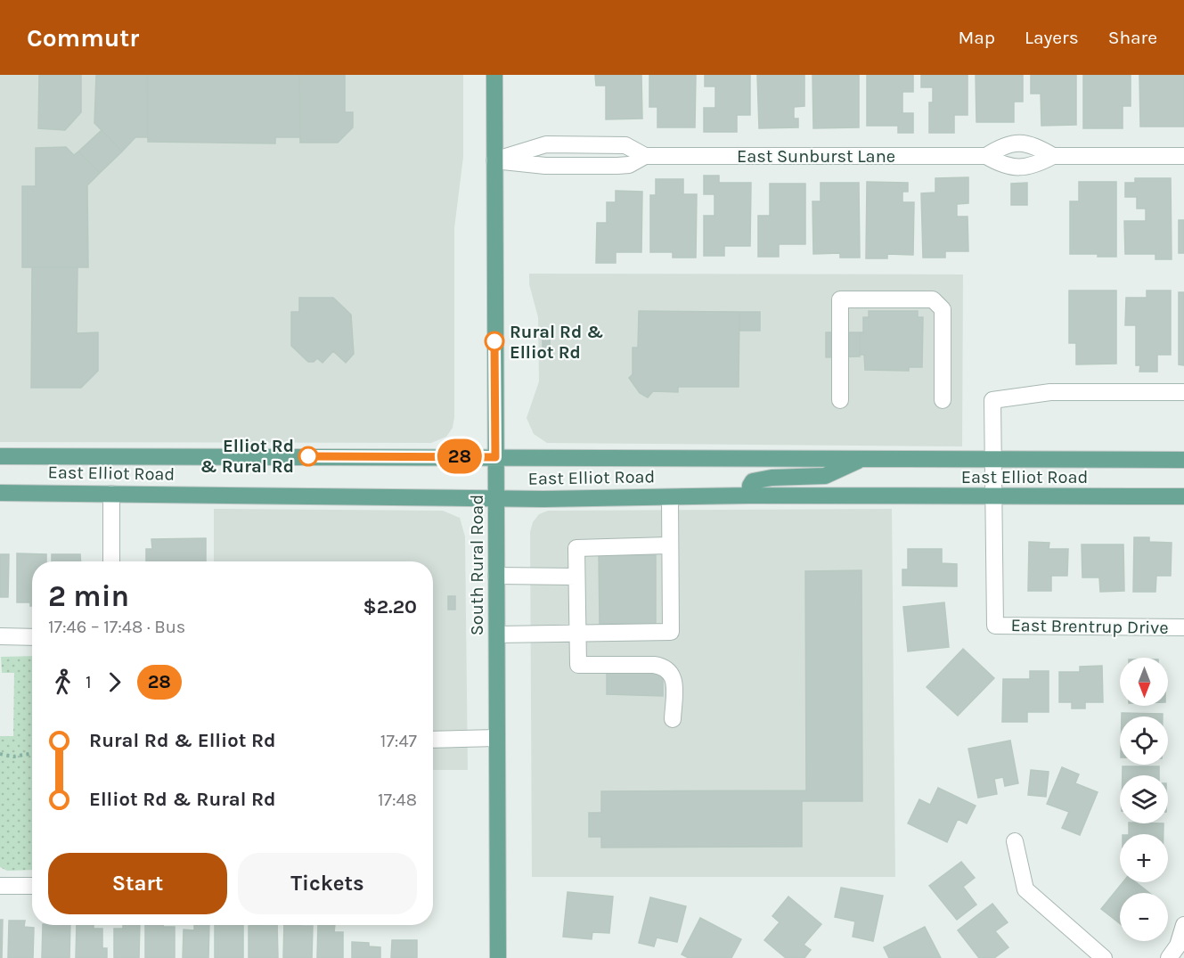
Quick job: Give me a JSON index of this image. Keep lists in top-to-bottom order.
{
  "streets": {
    "main road": ["East Elliot Road", "South Rural Road"],
    "street": ["East Sunburst Lane", "East Brentrup Drive"]
  },
  "crossings": [
    ["East Sunburst Lane", "South Rural Road"],
    ["East Elliot Road", "South Rural Road"],
    ["East Elliot Road", "East Brentrup Drive"]
  ],
  "places": ["Rural Rd & Elliot Rd", "Elliot Rd & Rural Rd"],
  "lines": ["bus line 28"],
  "north": "bottom",
  "page": {
    "header": "Commutr",
    "nav": ["Map", "Layers", "Share"],
    "on_map": "28",
    "heading": ["2 min", "17:46 – 17:48 · Bus", "$2.20"],
    "legs": ["1", "28"],
    "map_buttons": ["+", "−"],
    "list": [
      {
        "name": "Rural Rd & Elliot Rd",
        "value": "17:47"
      },
      {
        "name": "Elliot Rd & Rural Rd",
        "value": "17:48"
      }
    ],
    "buttons": ["Start", "Tickets"]
  }
}
